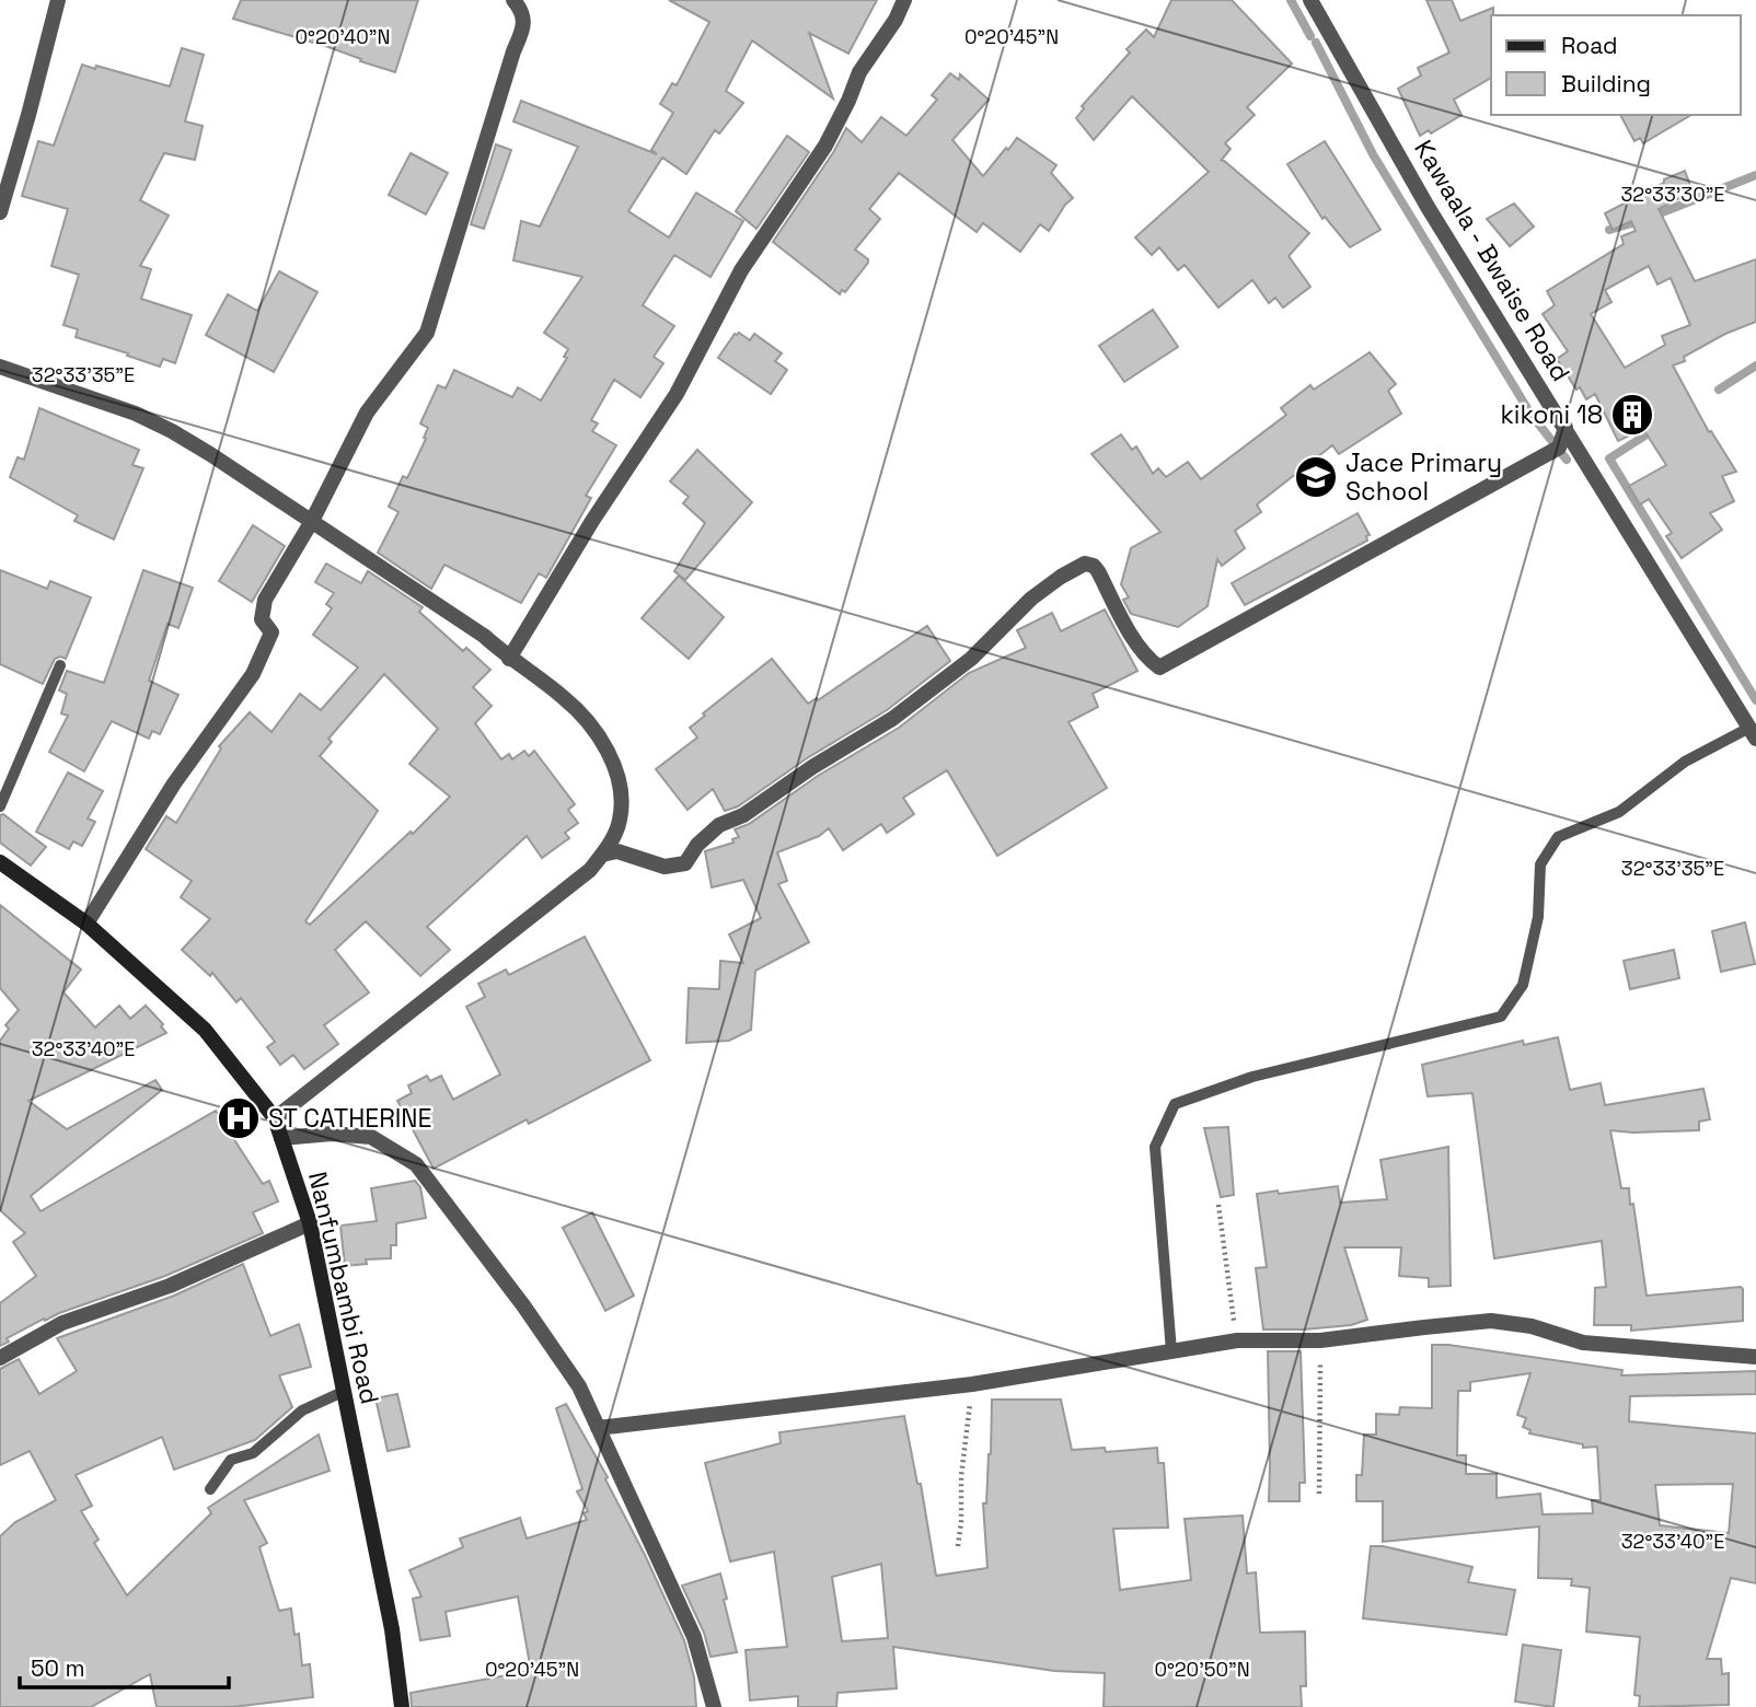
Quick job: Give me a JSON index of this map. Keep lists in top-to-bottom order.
{
  "streets": {
    "street": ["Kawaala - Bwaise Road", "Nanfumbambi Road"]
  },
  "places": {
    "building": ["kikoni 18"],
    "school or university": ["Jace Primary School"],
    "hospital": ["ST CATHERINE"]
  },
  "legend": ["Road", "Building"],
  "scale_bar": "50 m",
  "coordinates": [
    "0°20'40\"N",
    "0°20'45\"N",
    "32°33'30\"E",
    "32°33'35\"E",
    "32°33'40\"E",
    "0°20'50\"N"
  ]
}
